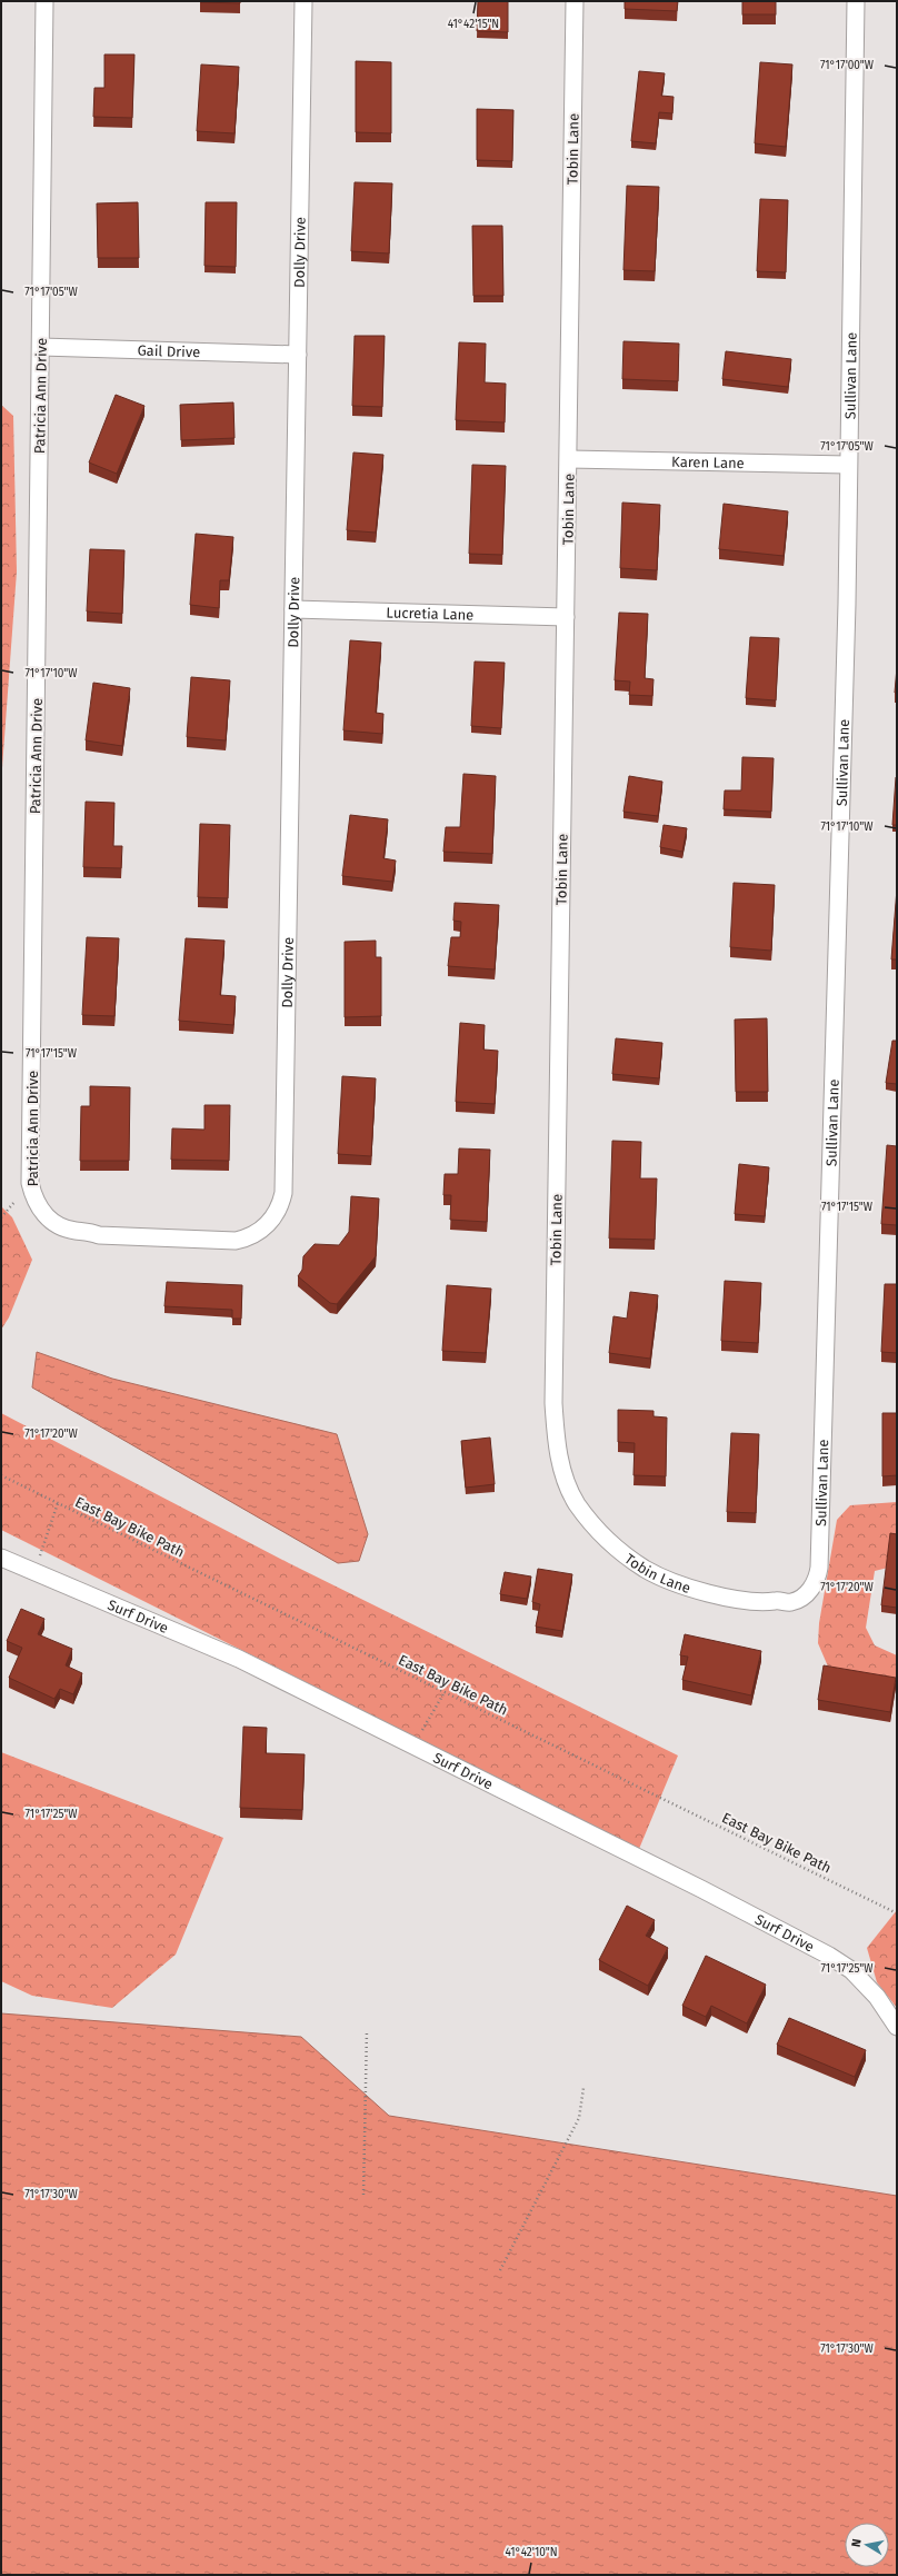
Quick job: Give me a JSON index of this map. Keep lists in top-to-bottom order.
{
  "streets": {
    "street": [
      "Tobin Lane",
      "Dolly Drive",
      "Gail Drive",
      "Sullivan Lane",
      "Patricia Ann Drive",
      "Karen Lane",
      "Lucretia Lane",
      "Surf Drive"
    ],
    "path": ["East Bay Bike Path"]
  },
  "crossings": [
    ["Tobin Lane", "Sullivan Lane"],
    ["Tobin Lane", "Karen Lane"],
    ["Tobin Lane", "Lucretia Lane"],
    ["Dolly Drive", "Gail Drive"],
    ["Dolly Drive", "Patricia Ann Drive"],
    ["Dolly Drive", "Lucretia Lane"],
    ["Gail Drive", "Patricia Ann Drive"],
    ["Sullivan Lane", "Karen Lane"]
  ],
  "north": "left",
  "coordinates": [
    "41°42'15\"N",
    "71°17'00\"W",
    "71°17'05\"W",
    "71°17'10\"W",
    "71°17'15\"W",
    "71°17'20\"W",
    "71°17'25\"W",
    "71°17'30\"W",
    "41°42'10\"N"
  ]
}
